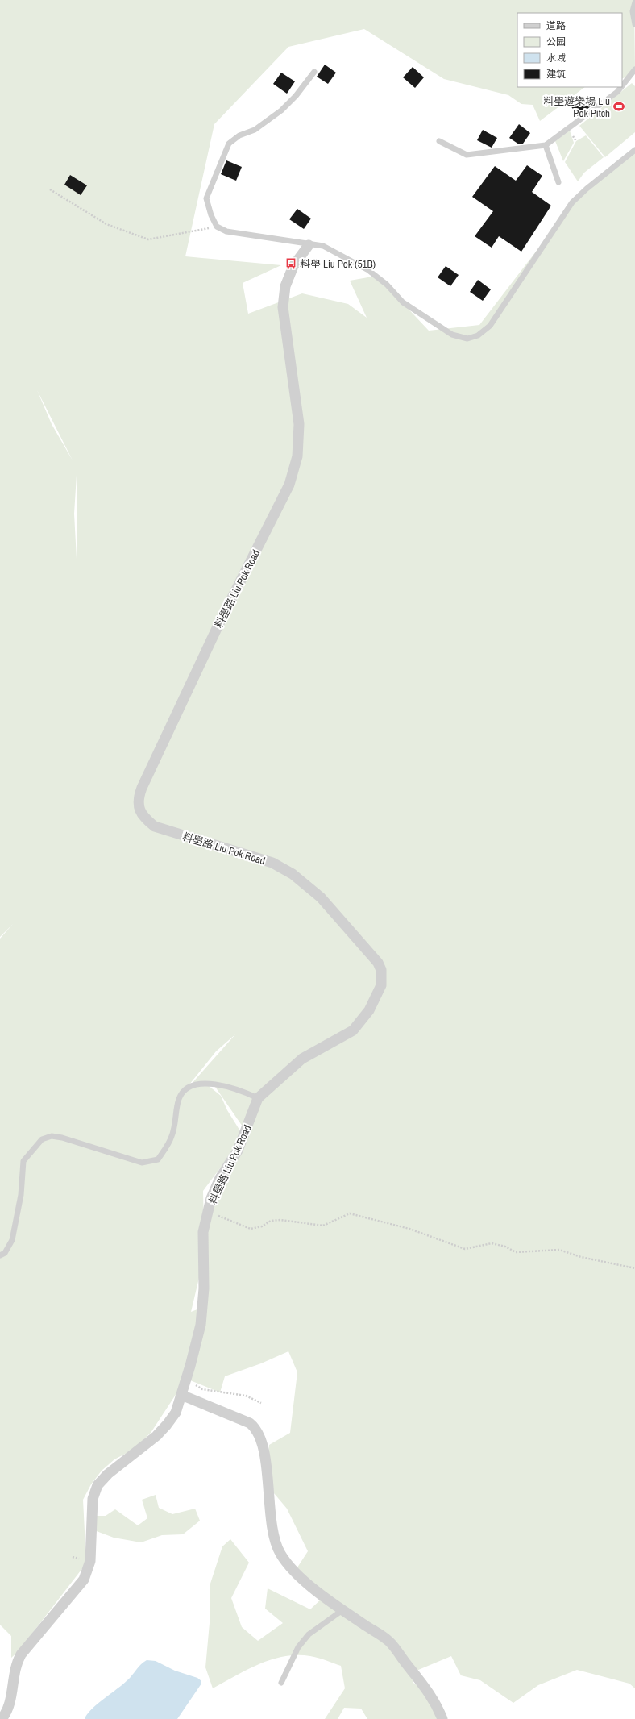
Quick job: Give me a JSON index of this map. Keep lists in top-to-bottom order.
{
  "streets": {
    "street": ["料壆路 Liu Pok Road"]
  },
  "places": {
    "sports": ["料壆遊樂場 Liu Pok Pitch"],
    "bus stop": ["料壆 Liu Pok (51B)"]
  },
  "legend": [
    "道路",
    "公园",
    "水域",
    "建筑"
  ]
}
